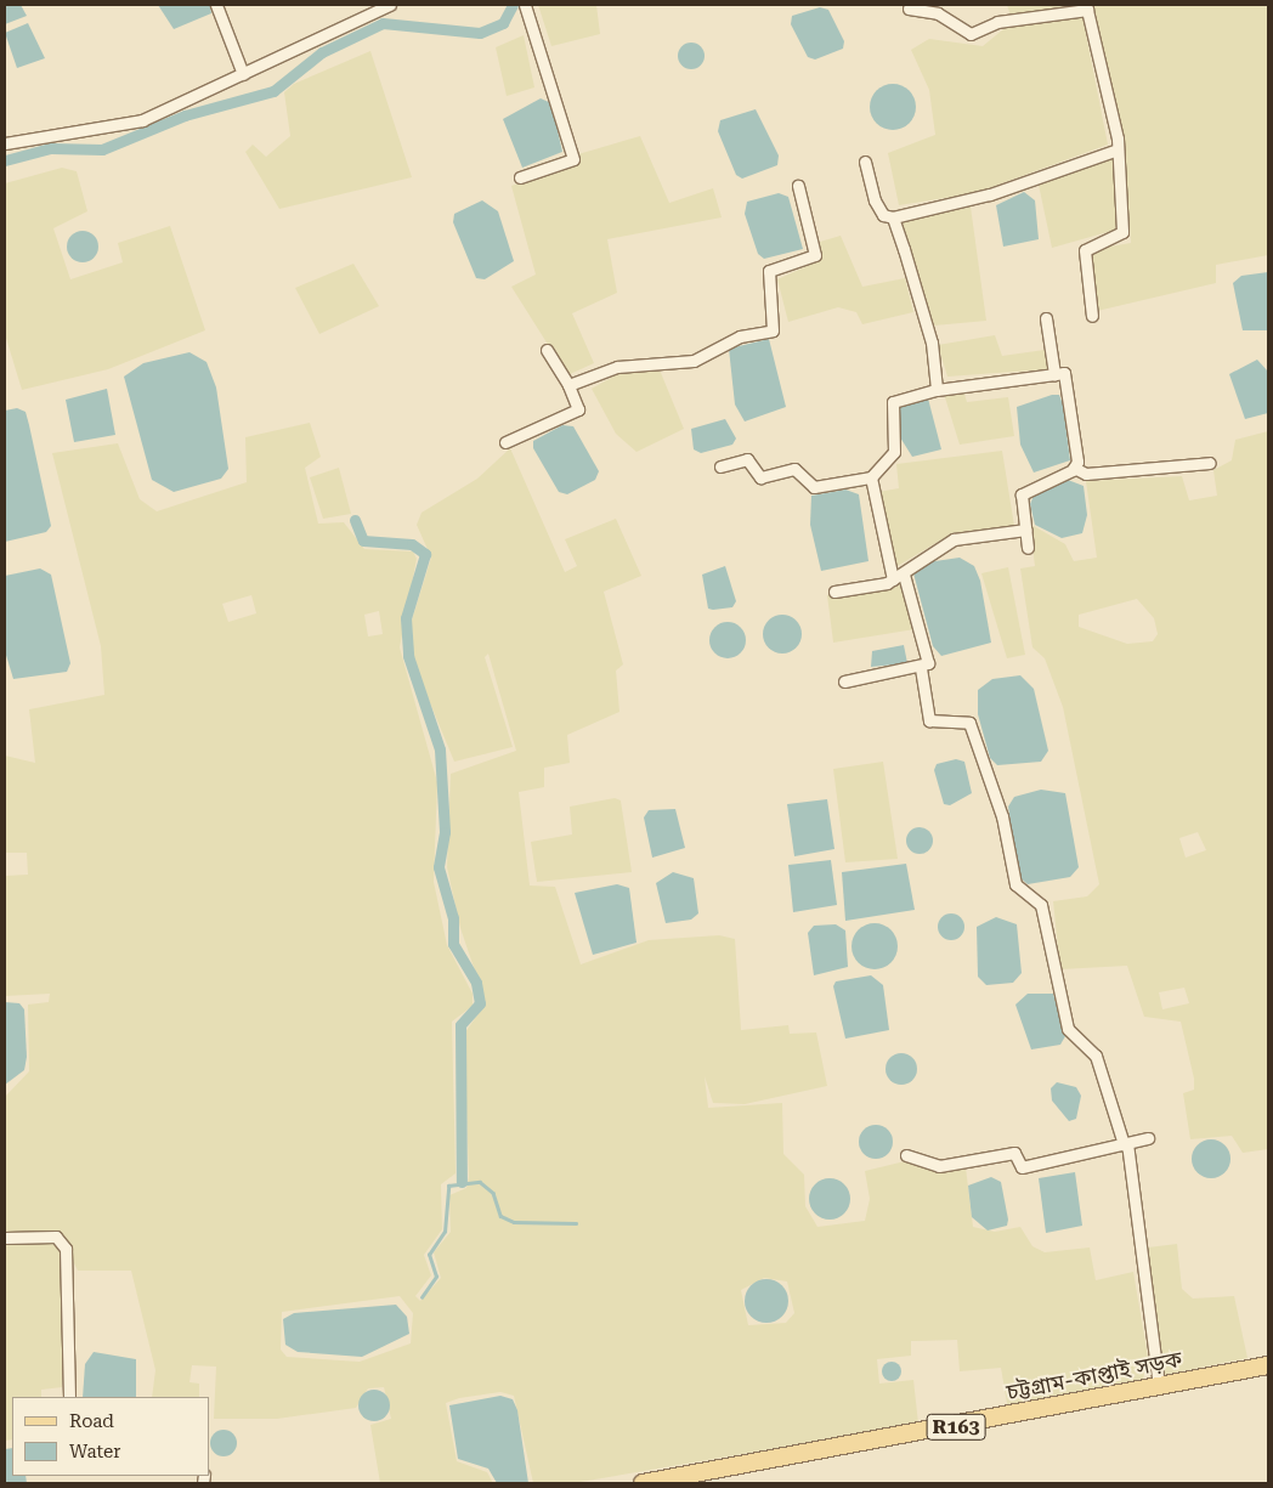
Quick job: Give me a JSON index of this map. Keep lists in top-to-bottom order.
{
  "streets": {
    "main road": ["চট্টগ্রাম-কাপ্তাই সড়ক", "R163"]
  },
  "legend": ["Road", "Water"]
}
